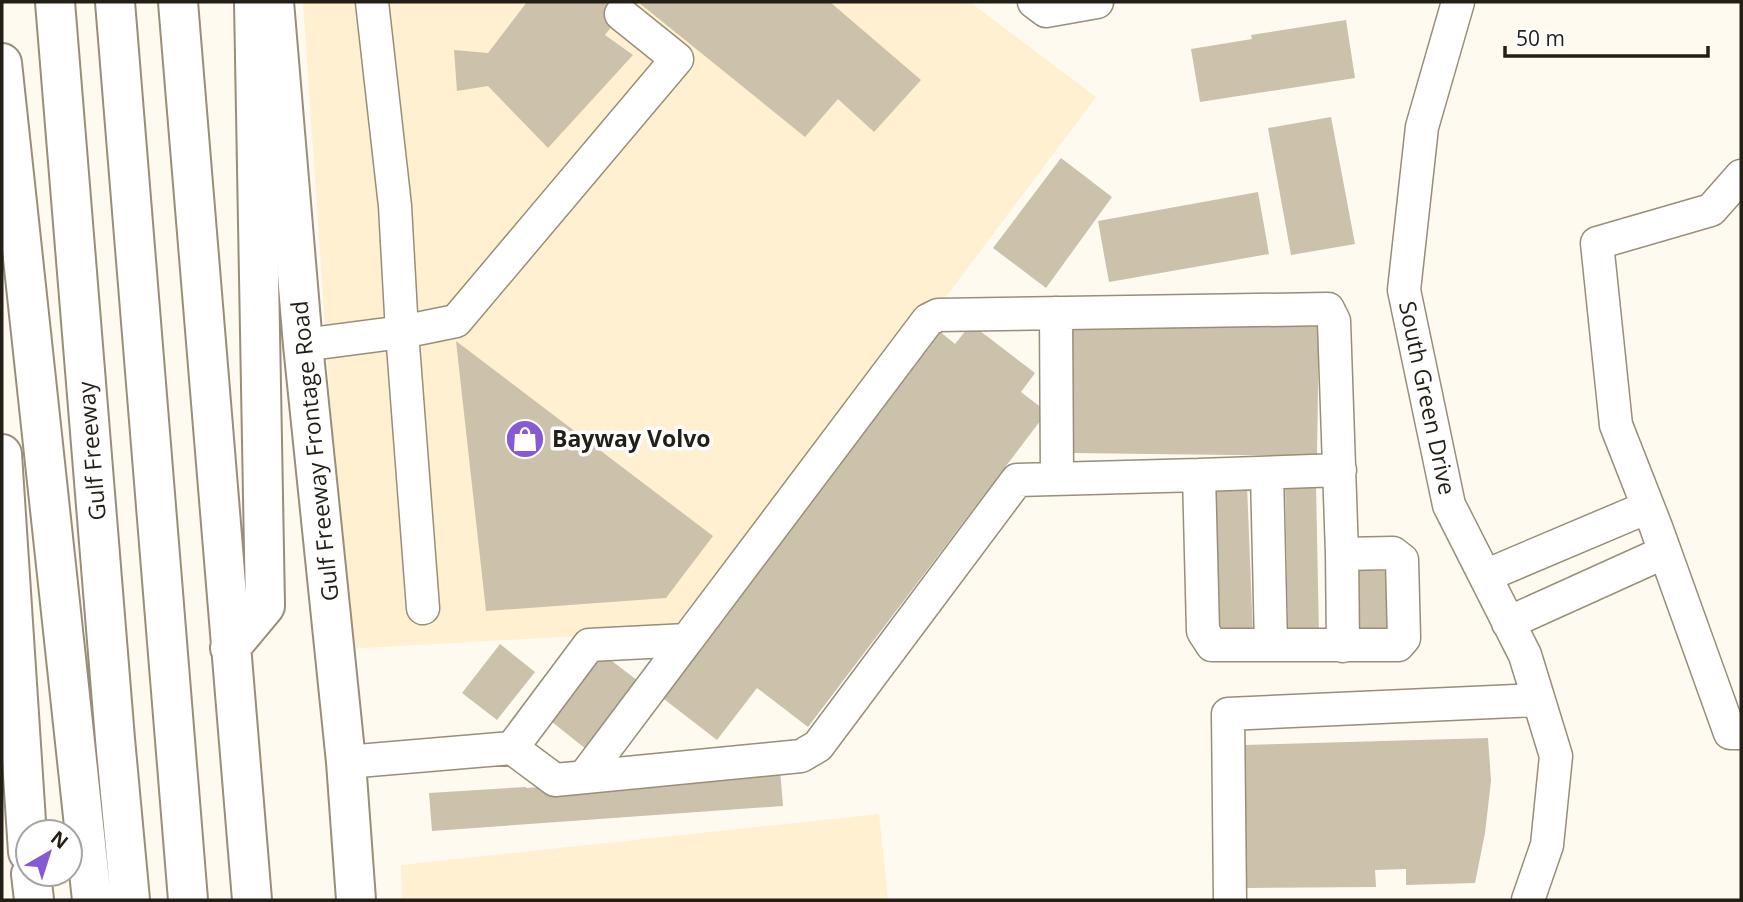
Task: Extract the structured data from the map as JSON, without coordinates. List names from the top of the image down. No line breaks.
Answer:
{"streets":{"main road":["Gulf Freeway","Gulf Freeway Frontage Road"],"street":["South Green Drive"]},"places":{"shop":["Bayway Volvo"]},"scale_bar":"50 m","north":"top right"}
